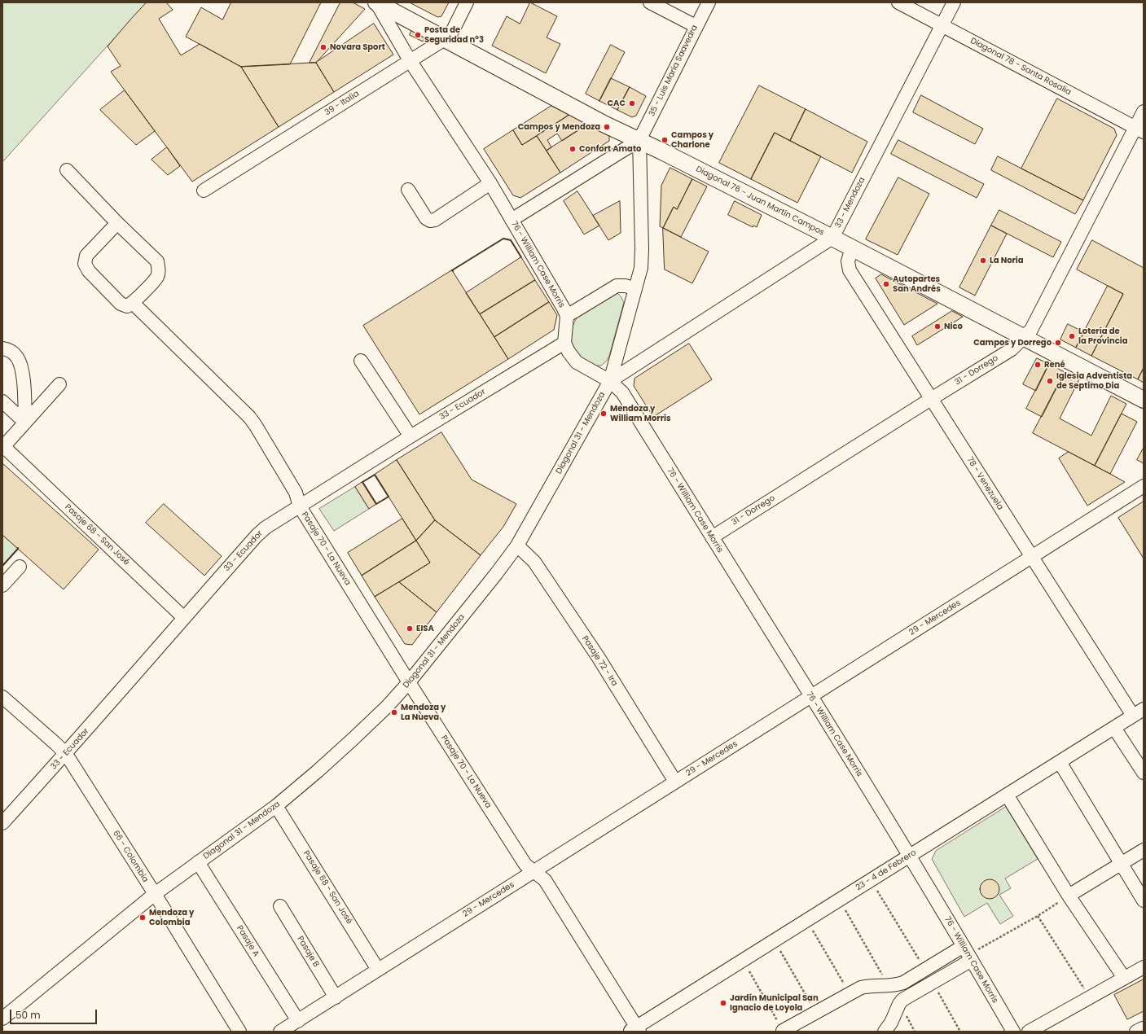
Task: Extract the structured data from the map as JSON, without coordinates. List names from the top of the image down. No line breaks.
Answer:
{"streets":{"main road":["Diagonal 76 - Juan Martín Campos"],"street":["Diagonal 78 - Santa Rosalía","35 - Luis María Saavedra","39 - Italia","33 - Mendoza","76 - William Case Morris","31 - Dorrego","33 - Ecuador","Diagonal 31 - Mendoza","78 - Venezuela","Pasaje 68 - San José","Pasaje 70 - La Nueva","29 - Mercedes","Pasaje 72 - Ira","66 - Colombia","23 - 4 de Febrero","Pasaje A","Pasaje B"]},"crossings":[["Diagonal 78 - Santa Rosalía","33 - Mendoza"],["Diagonal 78 - Santa Rosalía","31 - Dorrego"],["35 - Luis María Saavedra","Diagonal 76 - Juan Martín Campos"],["35 - Luis María Saavedra","Diagonal 31 - Mendoza"],["39 - Italia","Diagonal 76 - Juan Martín Campos"],["39 - Italia","76 - William Case Morris"],["Diagonal 76 - Juan Martín Campos","33 - Mendoza"],["Diagonal 76 - Juan Martín Campos","76 - William Case Morris"],["Diagonal 76 - Juan Martín Campos","31 - Dorrego"],["Diagonal 76 - Juan Martín Campos","Diagonal 31 - Mendoza"],["Diagonal 76 - Juan Martín Campos","78 - Venezuela"],["33 - Mendoza","76 - William Case Morris"],["33 - Mendoza","Diagonal 31 - Mendoza"],["76 - William Case Morris","31 - Dorrego"],["76 - William Case Morris","33 - Ecuador"],["76 - William Case Morris","Diagonal 31 - Mendoza"],["76 - William Case Morris","29 - Mercedes"],["76 - William Case Morris","23 - 4 de Febrero"],["31 - Dorrego","78 - Venezuela"],["33 - Ecuador","Pasaje 68 - San José"],["33 - Ecuador","Pasaje 70 - La Nueva"],["33 - Ecuador","66 - Colombia"],["Diagonal 31 - Mendoza","Pasaje 68 - San José"],["Diagonal 31 - Mendoza","Pasaje 70 - La Nueva"],["Diagonal 31 - Mendoza","Pasaje 72 - Ira"],["Diagonal 31 - Mendoza","66 - Colombia"],["Diagonal 31 - Mendoza","Pasaje A"],["78 - Venezuela","29 - Mercedes"],["78 - Venezuela","23 - 4 de Febrero"],["Pasaje 68 - San José","29 - Mercedes"],["Pasaje 70 - La Nueva","29 - Mercedes"],["Pasaje 70 - La Nueva","23 - 4 de Febrero"],["29 - Mercedes","Pasaje 72 - Ira"],["29 - Mercedes","Pasaje A"],["29 - Mercedes","Pasaje B"]],"places":["Posta de Seguridad n°3","Novara Sport","CAC","Campos y Mendoza","Campos y Charlone","Confort Amato","La Noria","Autopartes San Andrés","Nico","Lotería de la Provincia","Campos y Dorrego","René","Iglesia Adventista de Septimo Dia","Mendoza y William Morris","EISA","Mendoza y La Nueva","Mendoza y Colombia","Jardín Municipal San Ignacio de Loyola"],"scale_bar":"50 m"}
